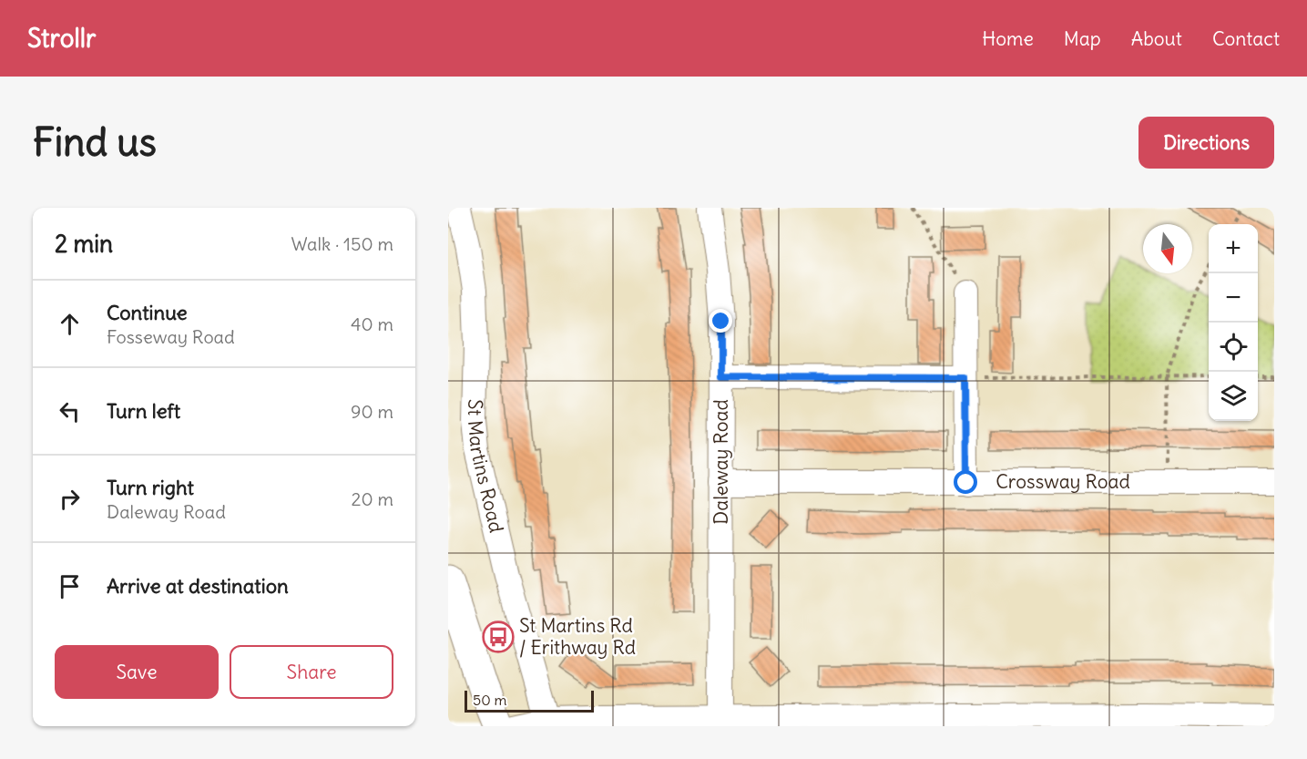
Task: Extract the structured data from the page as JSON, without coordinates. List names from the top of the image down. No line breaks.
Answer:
{"streets":{"street":["Daleway Road","St Martins Road","Crossway Road"]},"crossings":[["Daleway Road","Crossway Road"]],"places":{"bus stop":["St Martins Rd / Erithway Rd"]},"scale_bar":"50 m","north":"bottom","page":{"header":"Strollr","nav":["Home","Map","About","Contact"],"buttons":["Directions",["Save","Share"]],"title":"Find us","heading":["2 min","Walk · 150 m"],"map_buttons":["+","−"],"list":[["Continue","Fosseway Road","40 m"],["Turn left","90 m"],["Turn right","Daleway Road","20 m"],"Arrive at destination"],"scale":"50 m"}}
